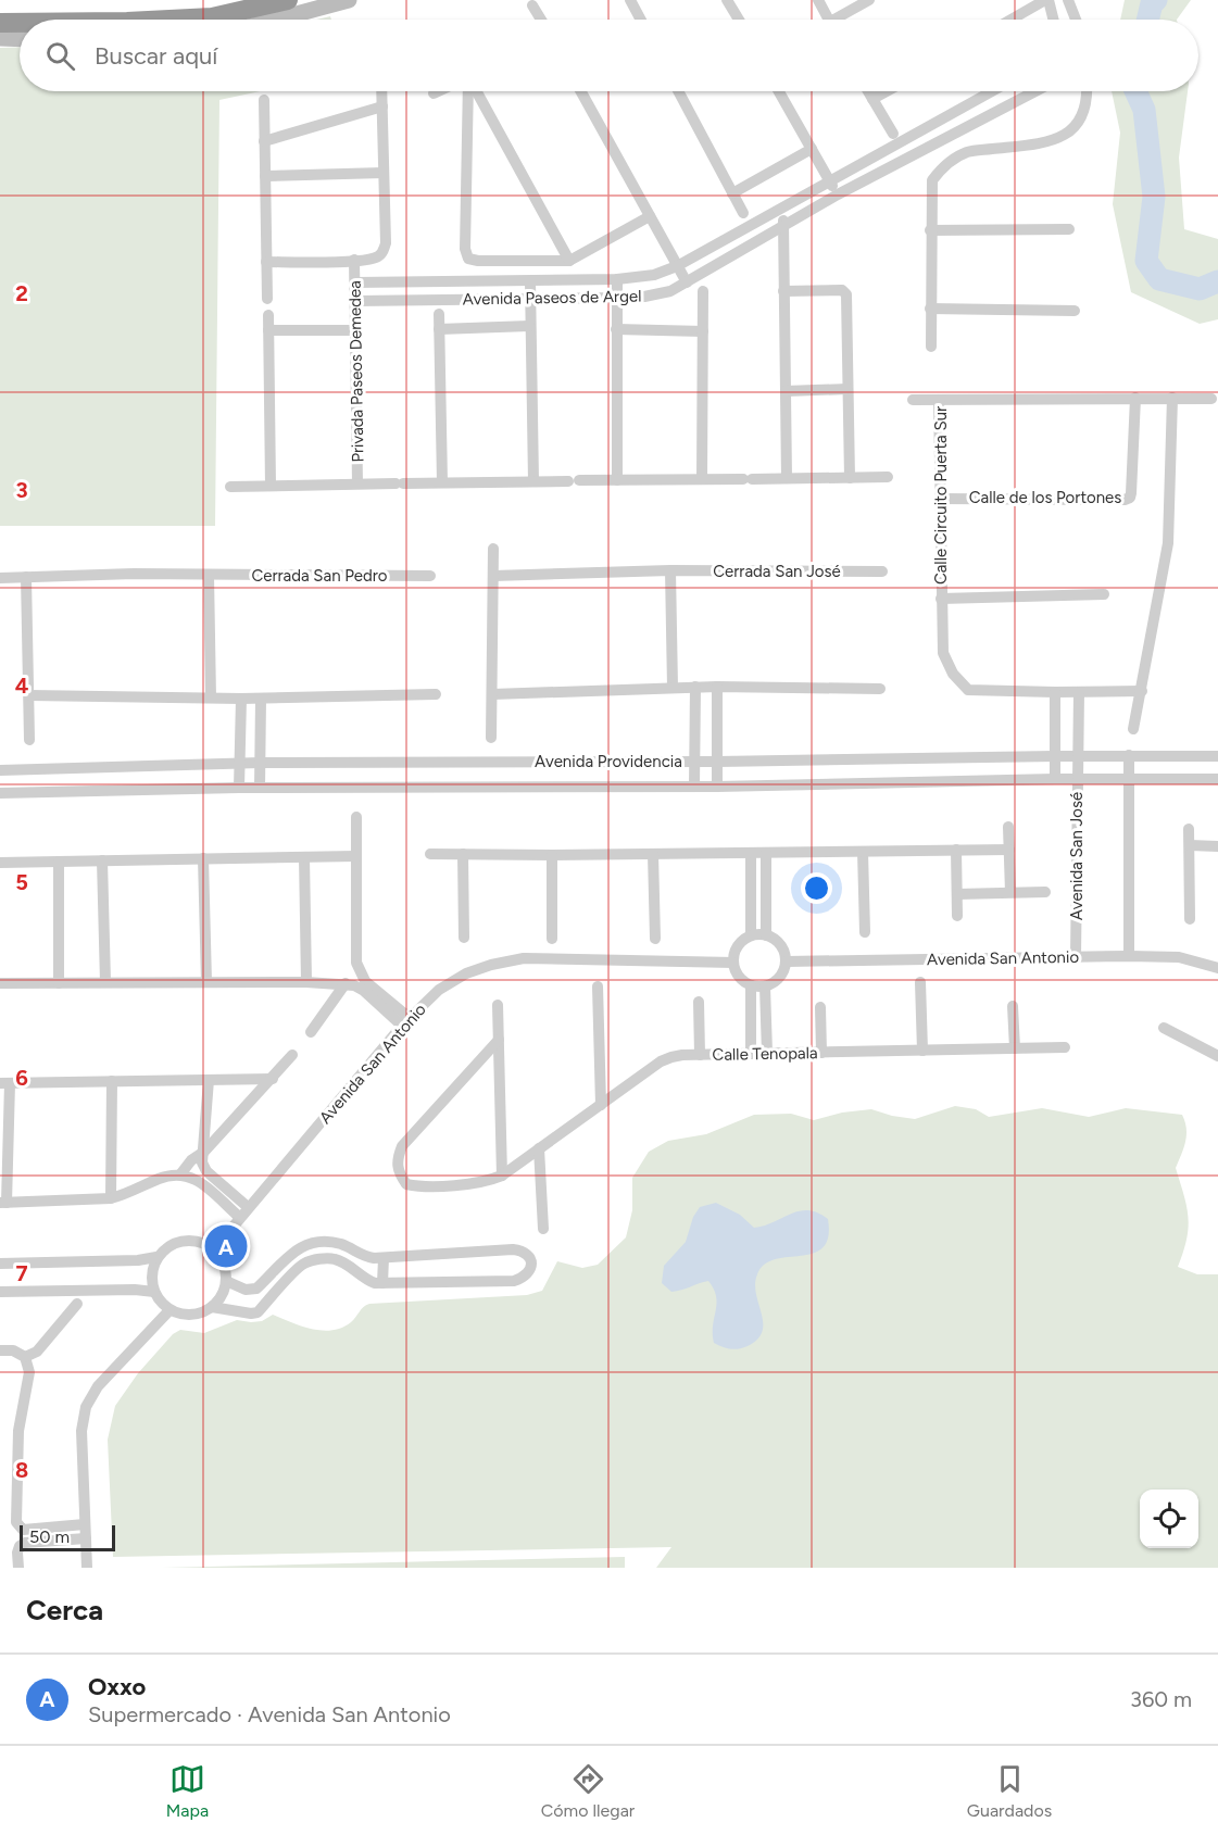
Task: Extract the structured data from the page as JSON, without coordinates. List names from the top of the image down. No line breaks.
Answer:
{"streets":{"street":["Avenida Paseos de Argel","Privada Paseos Demedea","Calle Circuito Puerta Sur","Calle de los Portones","Cerrada San José","Cerrada San Pedro","Avenida Providencia","Avenida San José","Avenida San Antonio","Calle Tenopala"]},"crossings":[["Avenida Paseos de Argel","Privada Paseos Demedea"],["Calle Circuito Puerta Sur","Calle de los Portones"],["Avenida Providencia","Avenida San José"],["Avenida San José","Avenida San Antonio"]],"scale_bar":"50 m","page":{"search":"Buscar aquí","pins":"A","scale":"50 m","heading":"Cerca","list":[{"mark":"A","name":"Oxxo","note":"Supermercado · Avenida San Antonio","value":"360 m"}],"nav":["Mapa","Cómo llegar","Guardados"]},"grid":{"rows":["2","3","4","5","6","7","8"]}}
